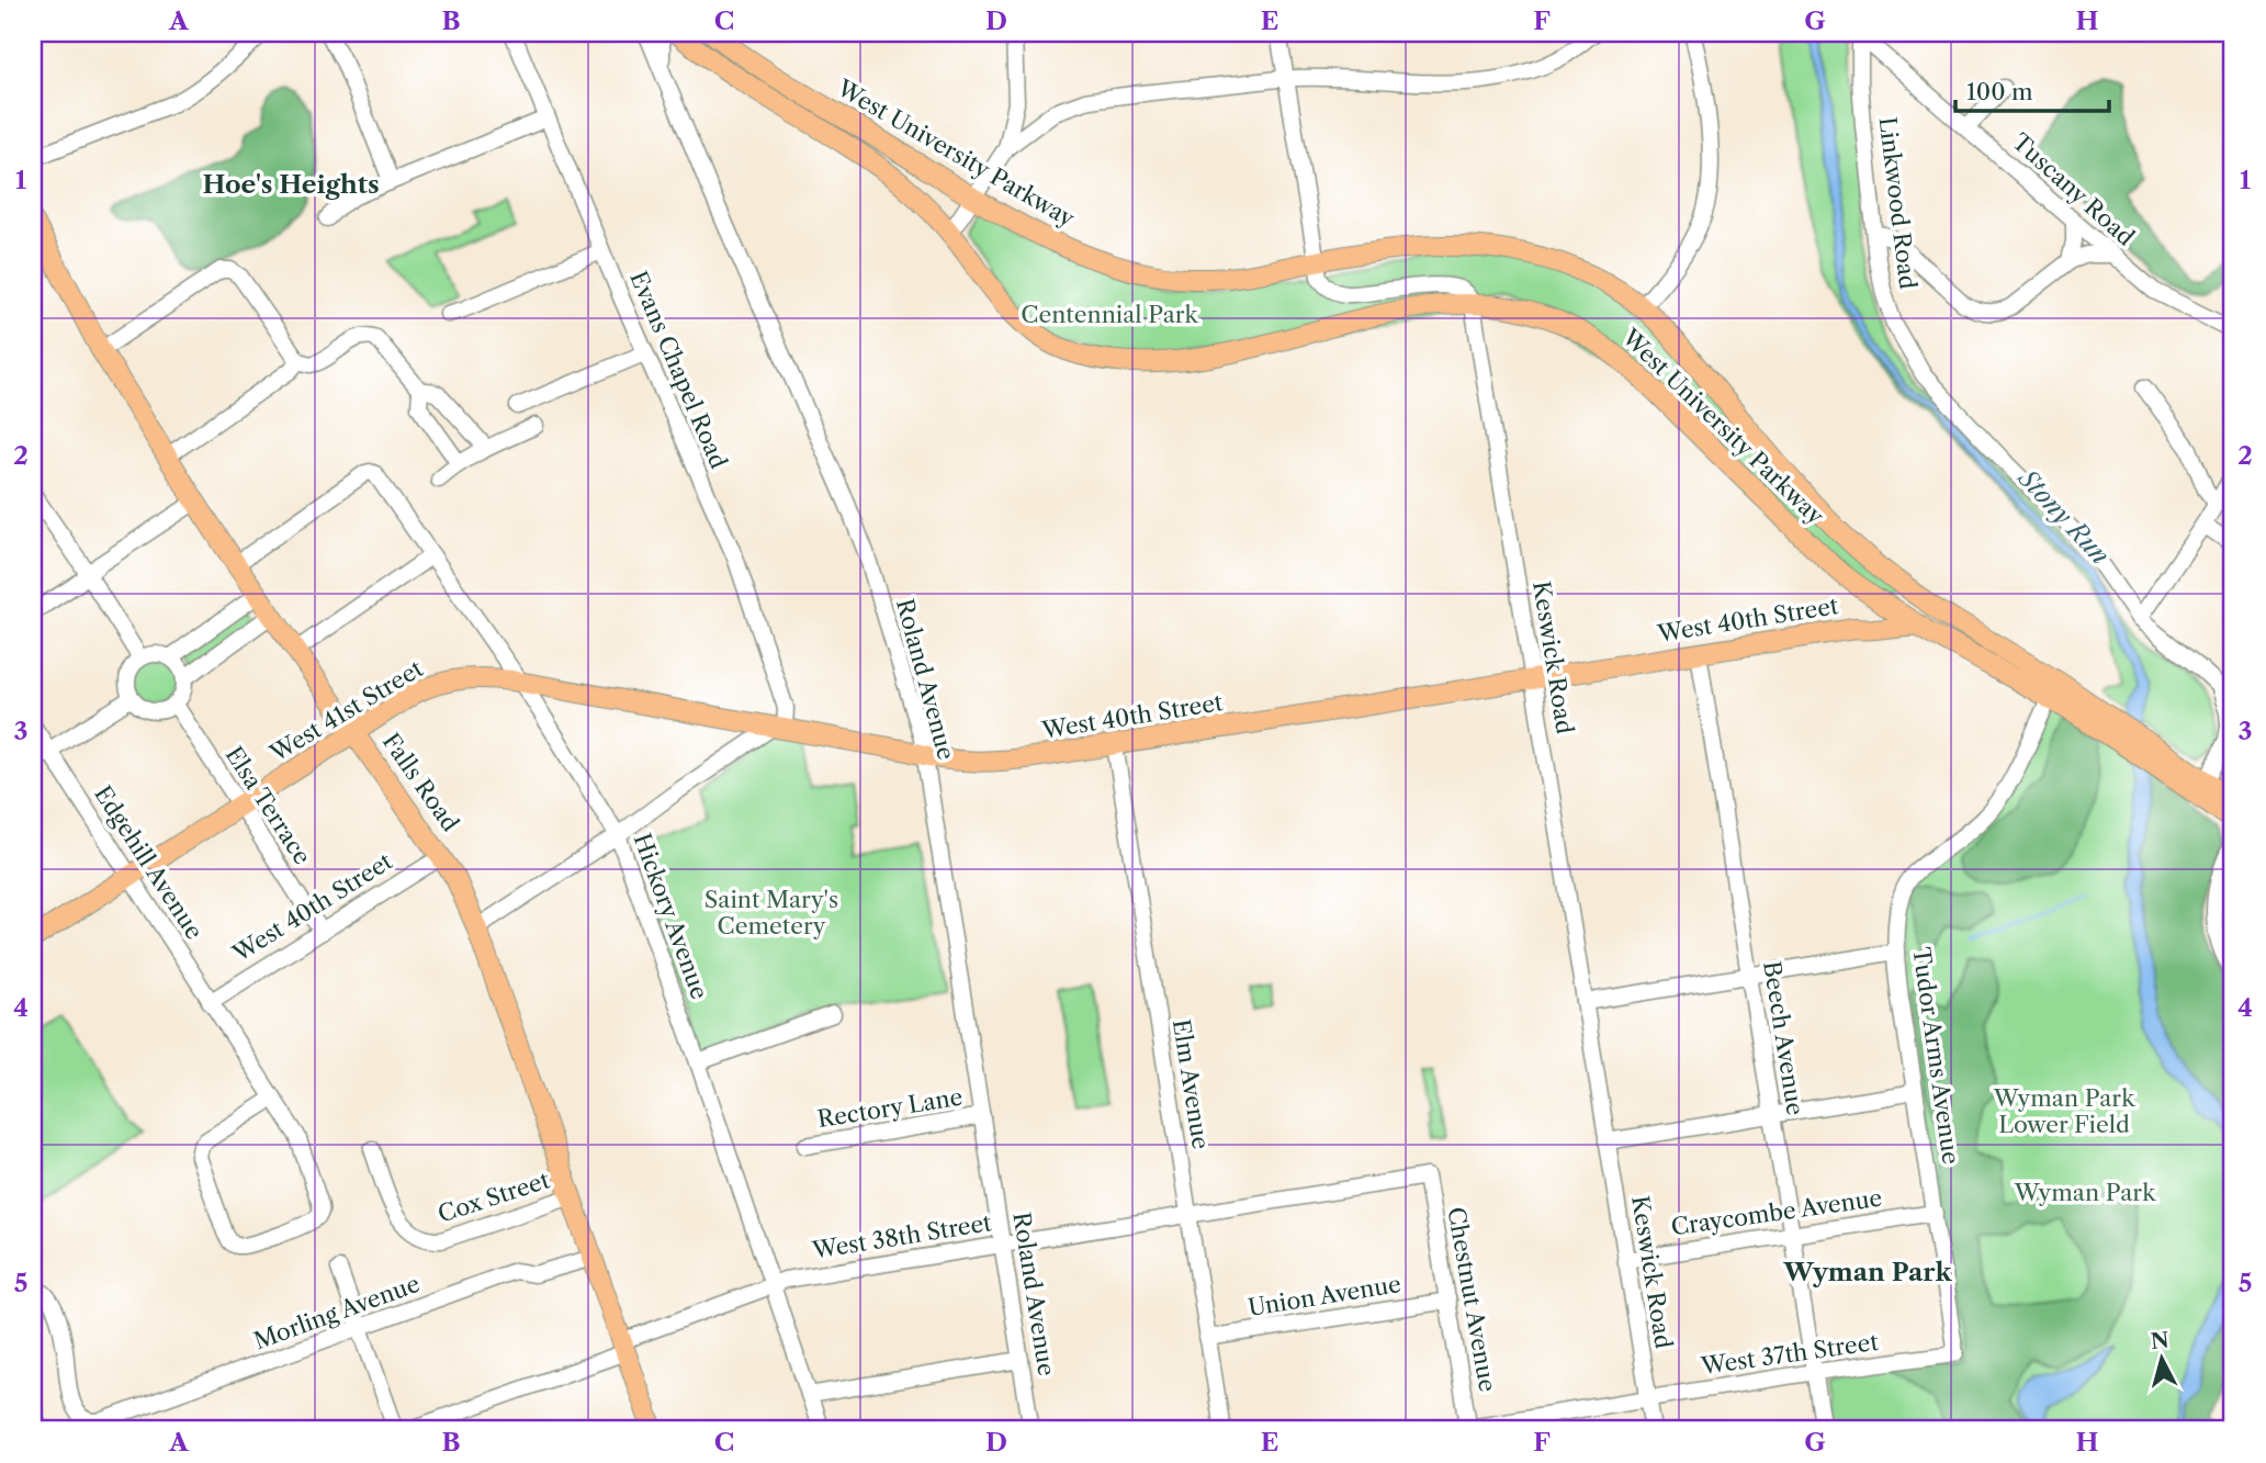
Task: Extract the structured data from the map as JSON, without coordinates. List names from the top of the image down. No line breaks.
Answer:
{"streets":{"main road":["West University Parkway","West 40th Street","West 41st Street","Falls Road"],"street":["Tuscany Road","Linkwood Road","Evans Chapel Road","Keswick Road","Roland Avenue","Elsa Terrace","Edgehill Avenue","Hickory Avenue","Beech Avenue","Tudor Arms Avenue","Elm Avenue","Rectory Lane","Cox Street","Craycombe Avenue","West 38th Street","Union Avenue","Chestnut Avenue","Morling Avenue","West 37th Street"]},"crossings":[["West University Parkway","Linkwood Road"],["West University Parkway","West 40th Street"],["West University Parkway","Keswick Road"],["West University Parkway","Tudor Arms Avenue"],["Tuscany Road","Linkwood Road"],["Evans Chapel Road","West 40th Street"],["Evans Chapel Road","West 41st Street"],["West 40th Street","Keswick Road"],["West 40th Street","Roland Avenue"],["West 40th Street","West 41st Street"],["West 40th Street","Falls Road"],["West 40th Street","Elsa Terrace"],["West 40th Street","Edgehill Avenue"],["West 40th Street","Beech Avenue"],["West 40th Street","Elm Avenue"],["Keswick Road","Craycombe Avenue"],["Keswick Road","West 37th Street"],["Roland Avenue","Rectory Lane"],["Roland Avenue","West 38th Street"],["West 41st Street","Falls Road"],["West 41st Street","Elsa Terrace"],["West 41st Street","Edgehill Avenue"],["West 41st Street","Hickory Avenue"],["Falls Road","Hickory Avenue"],["Falls Road","Cox Street"],["Falls Road","West 38th Street"],["Falls Road","Morling Avenue"],["Hickory Avenue","West 38th Street"],["Beech Avenue","Craycombe Avenue"],["Beech Avenue","West 37th Street"],["Tudor Arms Avenue","Craycombe Avenue"],["Tudor Arms Avenue","West 37th Street"],["Elm Avenue","West 38th Street"],["Elm Avenue","Union Avenue"],["West 38th Street","Chestnut Avenue"],["Union Avenue","Chestnut Avenue"],["Chestnut Avenue","West 37th Street"]],"districts":["Hoe's Heights","Wyman Park"],"water":["Stony Run"],"parks":["Centennial Park","Saint Mary's Cemetery","Wyman Park Lower Field","Wyman Park"],"scale_bar":"100 m","north":"top","grid":{"columns":["A","B","C","D","E","F","G","H"],"rows":["1","2","3","4","5"]}}
